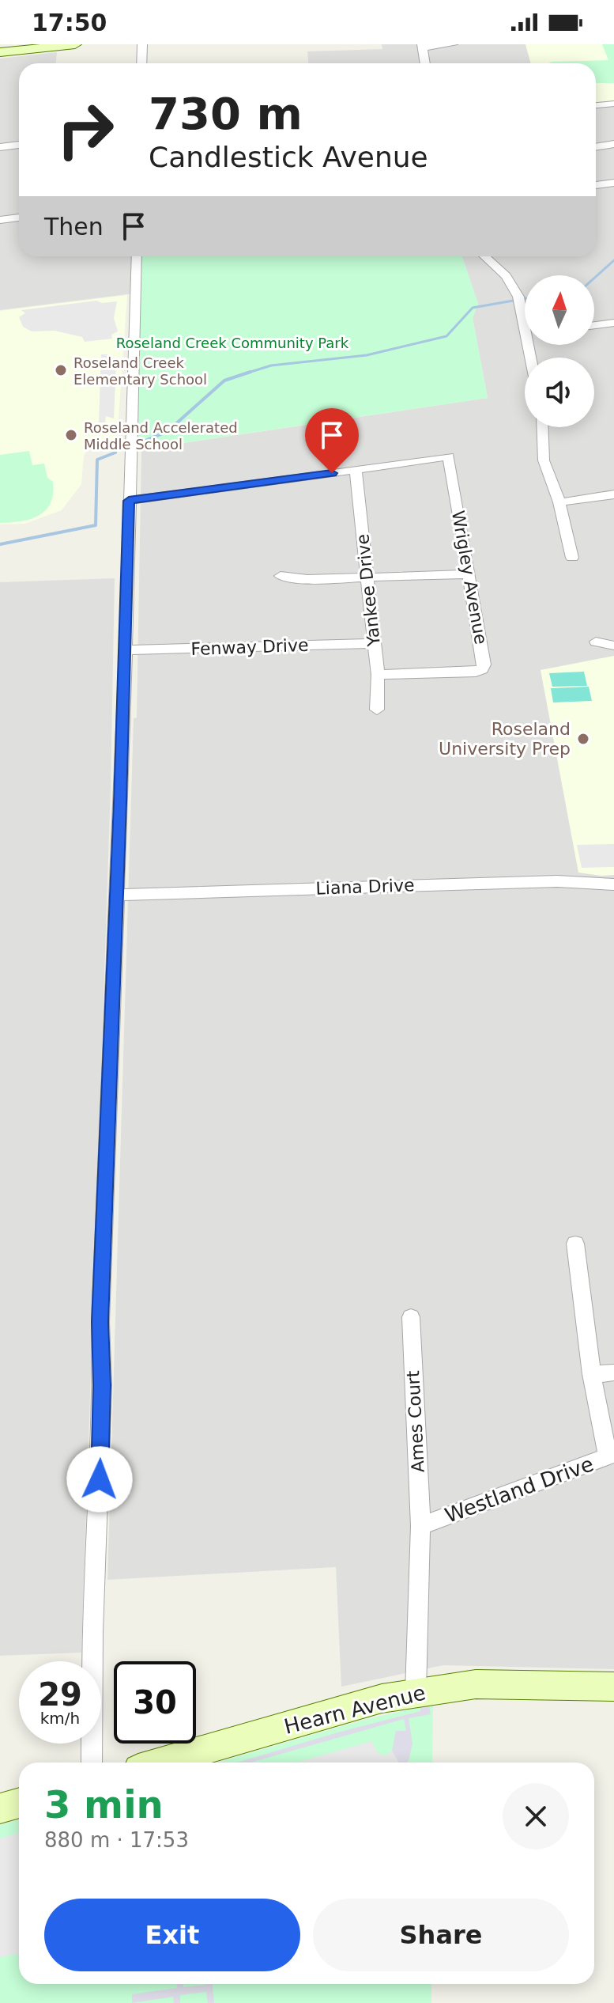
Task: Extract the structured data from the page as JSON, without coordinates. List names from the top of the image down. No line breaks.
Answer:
{"streets":{"main road":["Hearn Avenue"],"street":["Wrigley Avenue","Yankee Drive","Fenway Drive","Liana Drive","Ames Court","Westland Drive"]},"crossings":[["Wrigley Avenue","Yankee Drive"],["Yankee Drive","Fenway Drive"],["Ames Court","Westland Drive"]],"parks":["Roseland Creek Community Park"],"places":["Roseland Creek Elementary School","Roseland Accelerated Middle School","Roseland University Prep"],"north":"top","page":{"status":"17:50","turn":["730 m","Candlestick Avenue"],"then":"Then","speed":"29 km/h","limit":"30","heading":["3 min","880 m · 17:53"],"buttons":["Exit","Share"]}}
